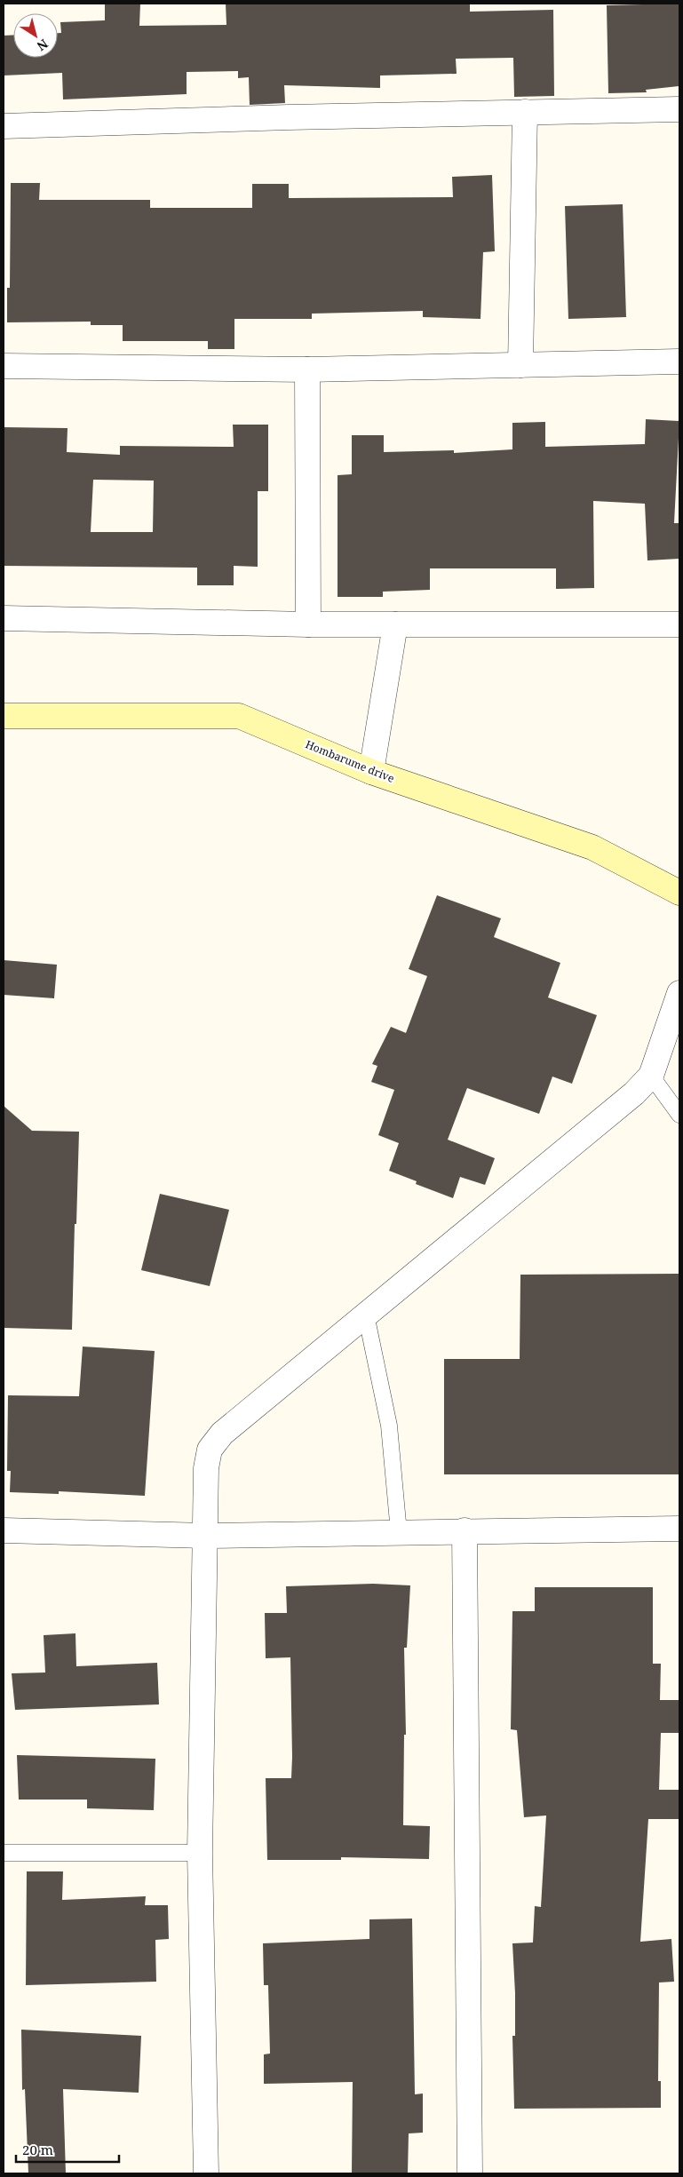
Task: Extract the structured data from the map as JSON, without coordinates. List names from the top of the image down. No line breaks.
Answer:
{"streets":{"street":["Hombarume drive"]},"scale_bar":"20 m","north":"bottom right"}
